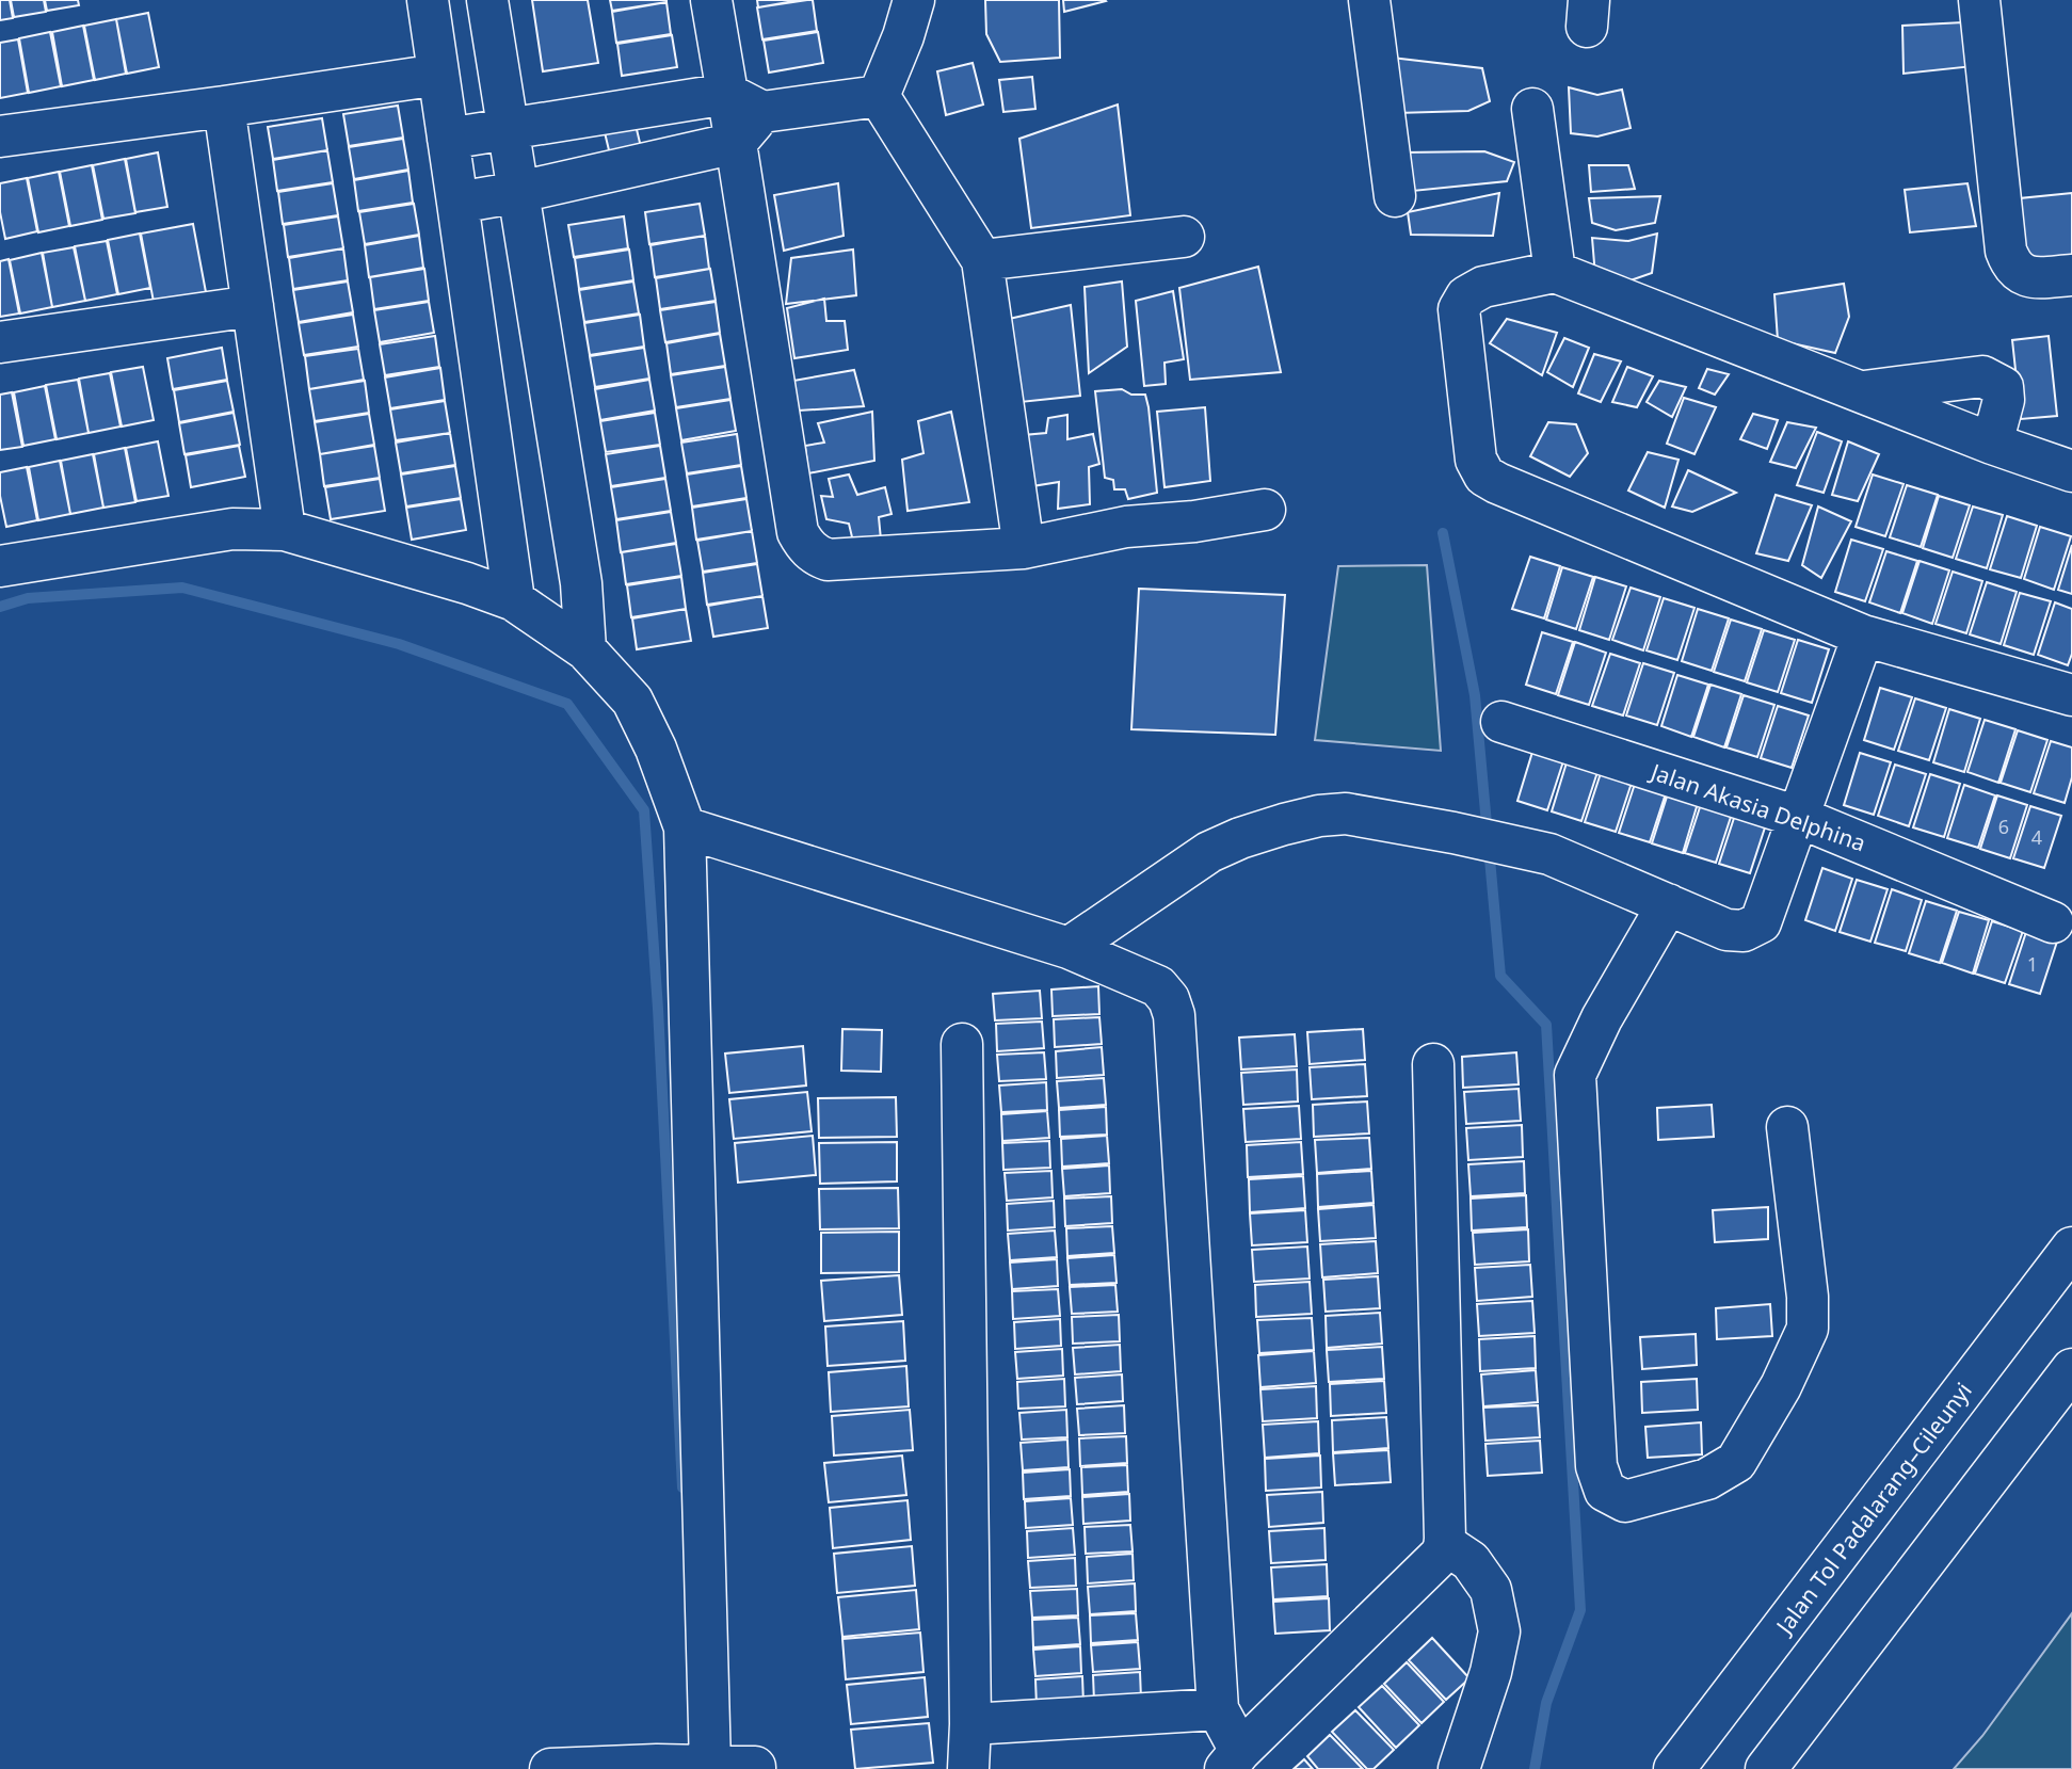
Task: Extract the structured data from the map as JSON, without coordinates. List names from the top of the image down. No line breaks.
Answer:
{"streets":{"main road":["Jalan Akasia Delphina","Jalan Tol Padalarang–Cileunyi"]},"house_numbers":["6","4","1"]}
